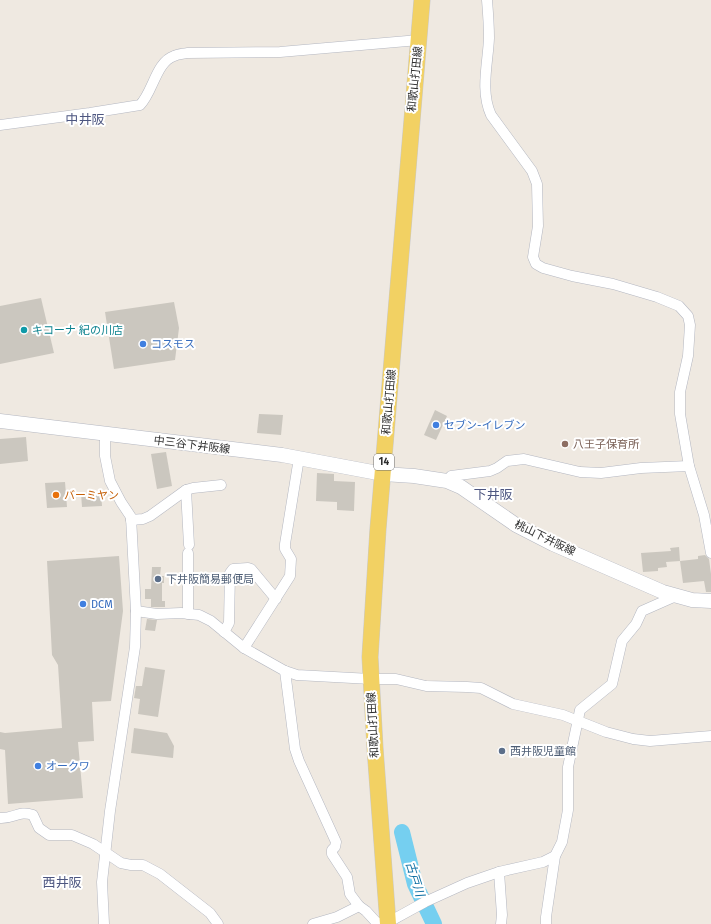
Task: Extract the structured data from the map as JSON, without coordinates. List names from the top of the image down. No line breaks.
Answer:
{"streets":{"main road":["和歌山打田線","中三谷下井阪線","14","桃山下井阪線"]},"crossings":[["和歌山打田線","中三谷下井阪線"],["和歌山打田線","桃山下井阪線"],["中三谷下井阪線","桃山下井阪線"]],"districts":["中井阪","下井阪","西井阪"],"water":["古戸川"],"places":["キコーナ 紀の川店","コスモス","セブン-イレブン","八王子保育所","バーミヤン","下井阪簡易郵便局","DCM","西井阪児童館","オークワ"]}
